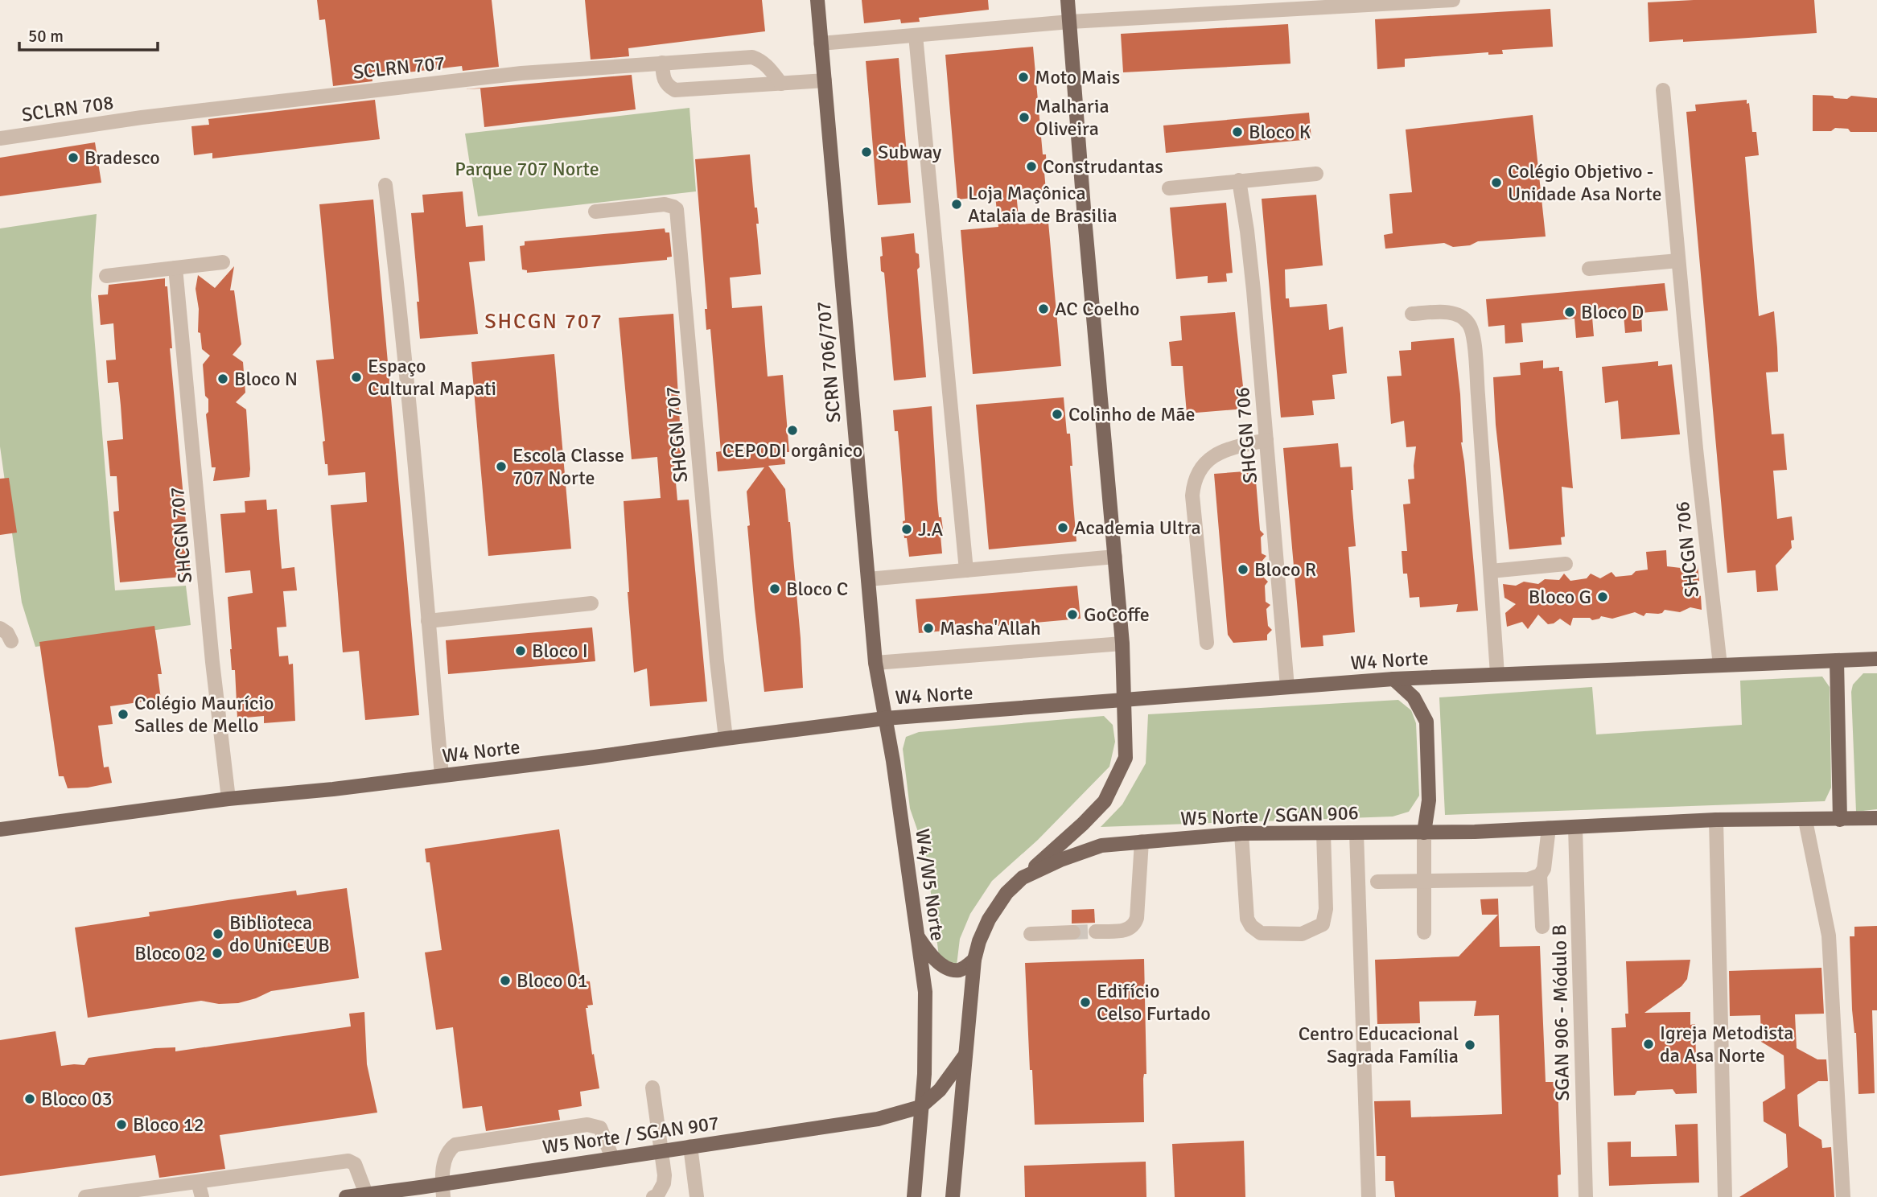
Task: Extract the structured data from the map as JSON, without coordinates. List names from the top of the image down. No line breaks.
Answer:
{"streets":{"main road":["SCRN 706/707","W4 Norte","W5 Norte / SGAN 906","W4/W5 Norte","W5 Norte / SGAN 907"],"street":["SCLRN 707","SCLRN 708","SHCGN 707","SHCGN 706","SGAN 906 - Módulo B"]},"crossings":[["SCLRN 707","SCLRN 708"],["SCRN 706/707","W4/W5 Norte"],["SHCGN 707","W4 Norte"],["SHCGN 706","W4 Norte"],["W4 Norte","W4/W5 Norte"],["W5 Norte / SGAN 906","SGAN 906 - Módulo B"],["W4/W5 Norte","W5 Norte / SGAN 907"]],"districts":["SHCGN 707"],"parks":["Parque 707 Norte"],"places":["Moto Mais","Malharia Oliveira","Bloco K","Subway","Bradesco","Construdantas","Colégio Objetivo - Unidade Asa Norte","Loja Maçônica Atalaia de Brasilia","AC Coelho","Bloco D","Espaço Cultural Mapati","Bloco N","Colinho de Mãe","CEPODI orgânico","Escola Classe 707 Norte","Academia Ultra","J.A","Bloco R","Bloco C","Bloco G","GoCoffe","Masha'Allah","Bloco I","Colégio Maurício Salles de Mello","Biblioteca do UniCEUB","Bloco 02","Bloco 01","Edifício Celso Furtado","Igreja Metodista da Asa Norte","Centro Educacional Sagrada Família","Bloco 03","Bloco 12"],"scale_bar":"50 m"}
